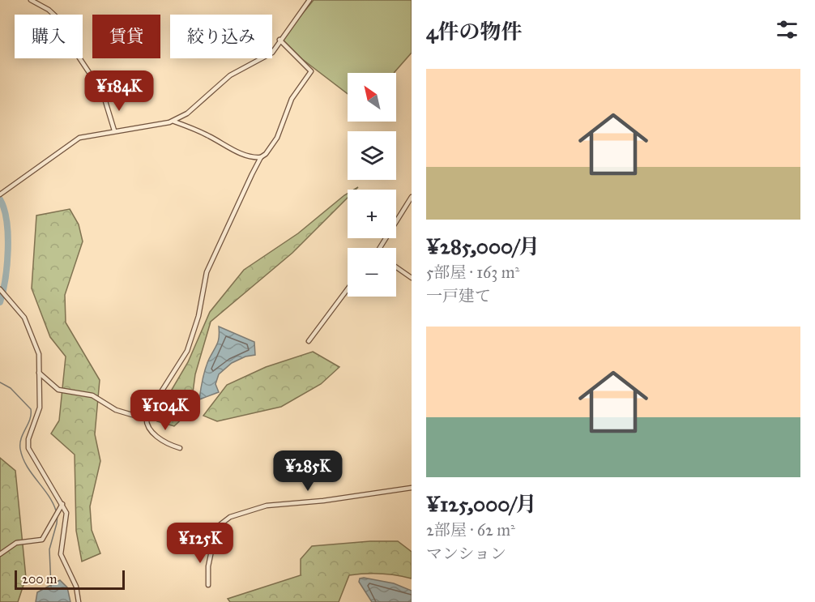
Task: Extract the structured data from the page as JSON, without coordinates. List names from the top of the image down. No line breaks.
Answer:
{"scale_bar":"200 m","north":"top left","page":{"heading":"4件の物件","chip":["購入","賃貸","絞り込み"],"list":[{"name":"¥285,000/月","note":"5部屋 · 163 m² · 一戸建て"},{"name":"¥125,000/月","note":"2部屋 · 62 m² · マンション"}],"price":["¥184K","¥104K","¥285K","¥125K"],"map_buttons":["+","−"],"scale":"200 m"}}
